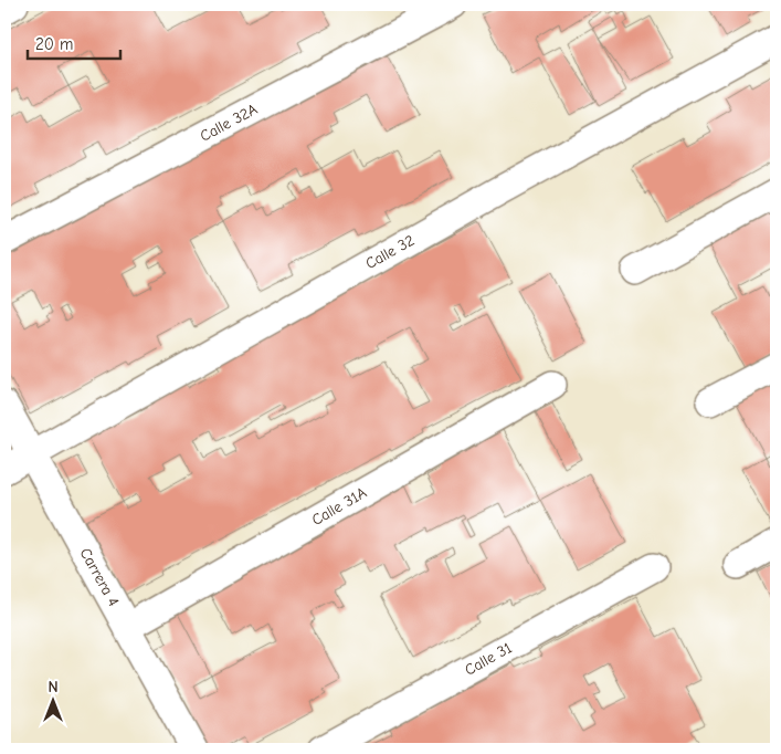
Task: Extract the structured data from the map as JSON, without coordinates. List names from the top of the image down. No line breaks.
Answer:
{"streets":{"street":["Calle 32A","Calle 32","Calle 31A","Carrera 4","Calle 31"]},"crossings":[["Calle 32","Carrera 4"],["Calle 31A","Carrera 4"]],"scale_bar":"20 m","north":"top"}
